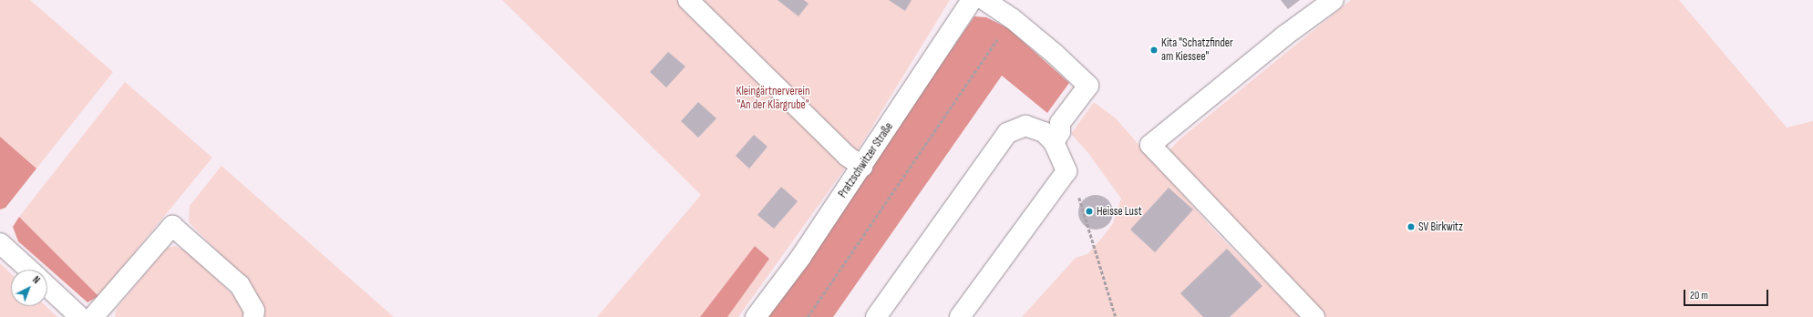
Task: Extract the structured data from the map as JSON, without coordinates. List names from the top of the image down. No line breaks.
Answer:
{"streets":{"street":["Pratzschwitzer Straße"]},"parks":["Kleingärtnerverein \"An der Klärgrube\""],"places":["Kita \"Schatzfinder am Kiessee\"","Heisse Lust","SV Birkwitz"],"scale_bar":"20 m","north":"top right"}
